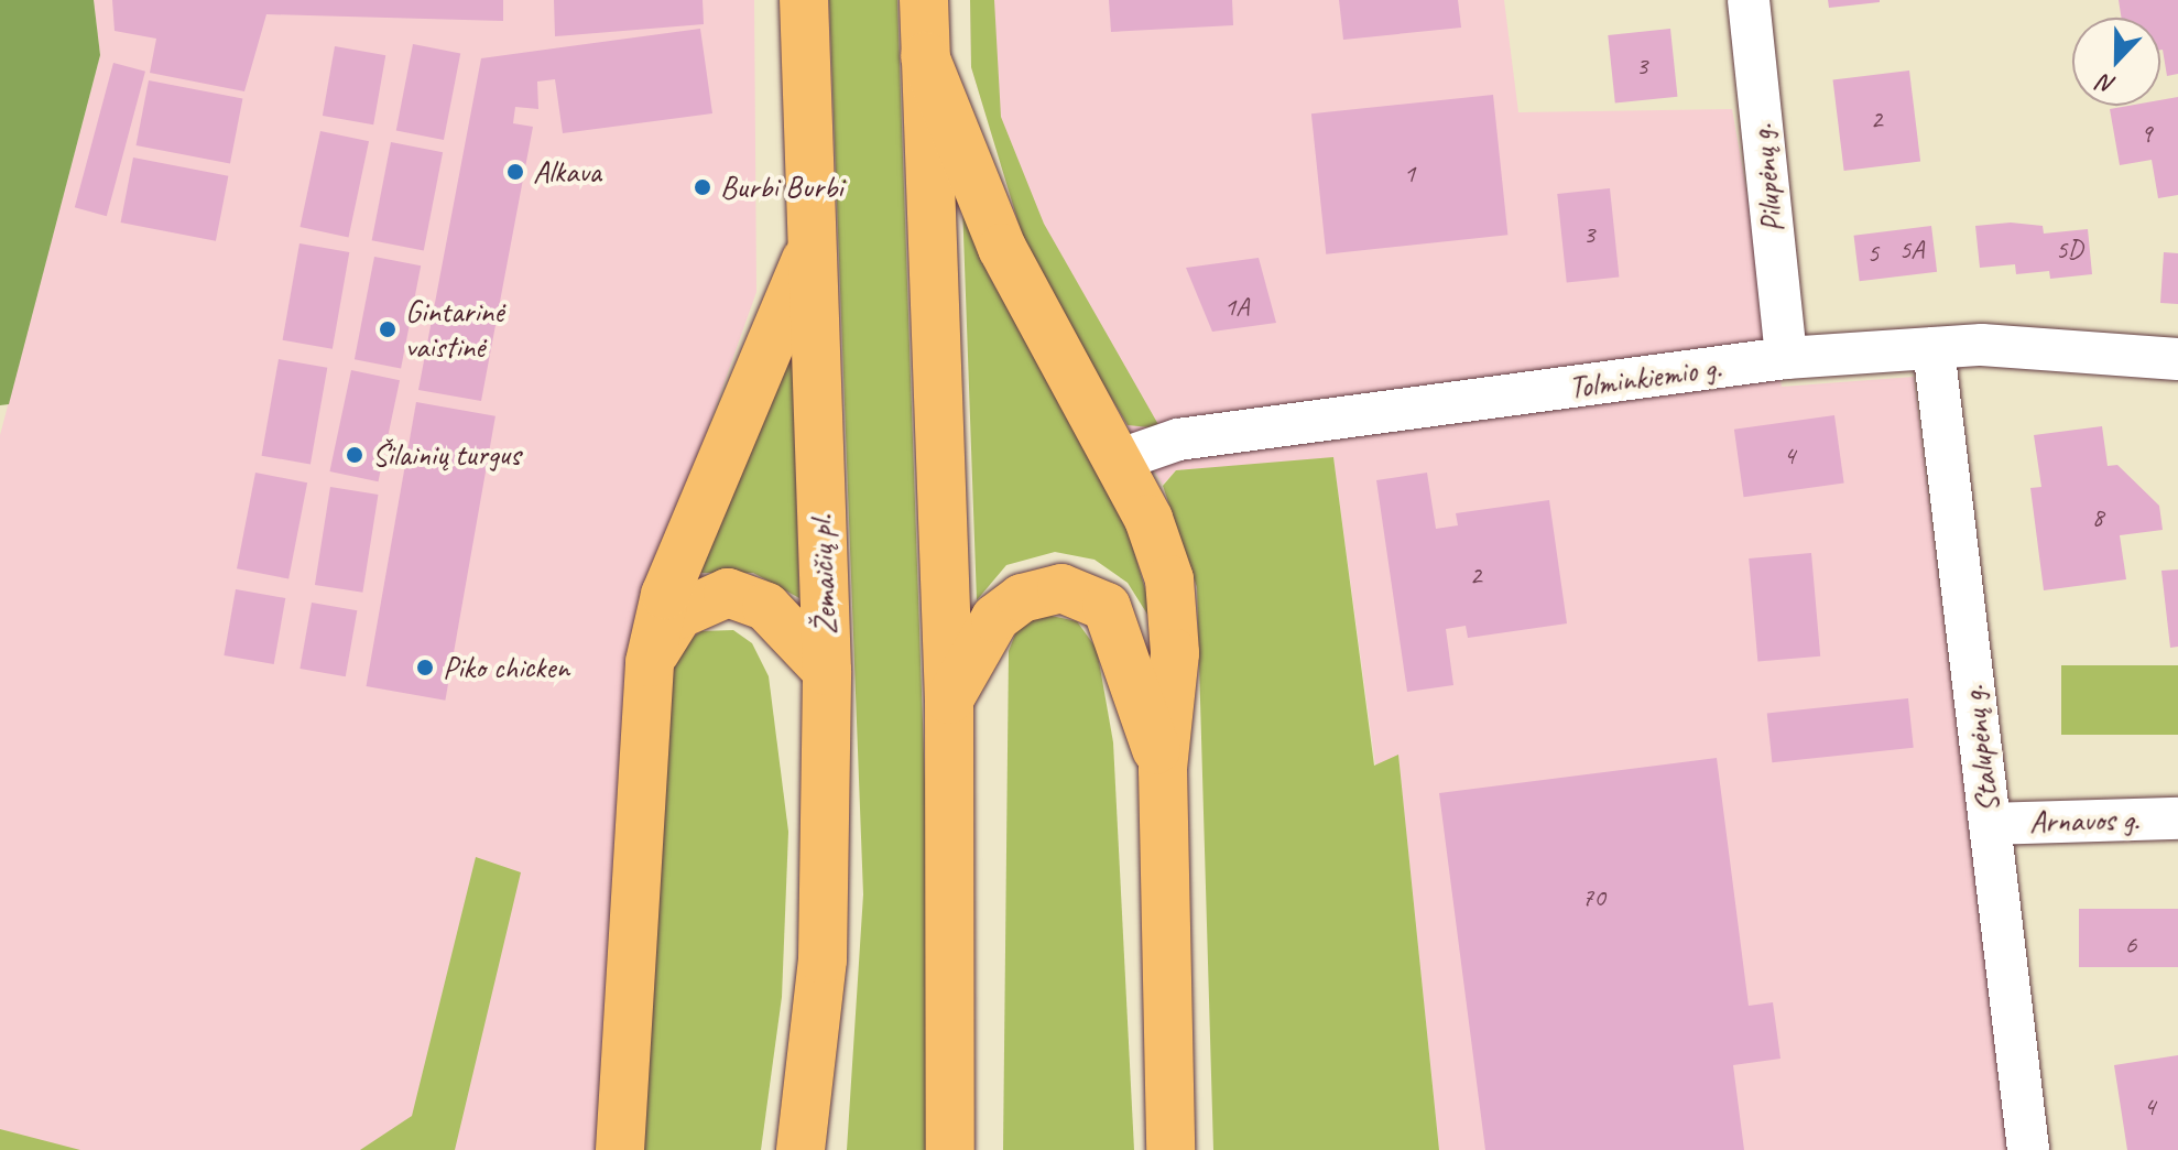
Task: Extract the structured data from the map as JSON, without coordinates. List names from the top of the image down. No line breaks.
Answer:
{"streets":{"main road":["Žemaičių pl."],"street":["Pilupėnų g.","Tolminkiemio g.","Stalupėnų g.","Arnavos g."]},"crossings":[["Pilupėnų g.","Tolminkiemio g."],["Tolminkiemio g.","Stalupėnų g."],["Stalupėnų g.","Arnavos g."]],"places":["Alkava","Burbi Burbi","Gintarinė vaistinė","Šilainių turgus","Piko chicken"],"house_numbers":["3","2","9","1","3","5A","5D","5","1A","4","8","2","70","6","4"],"north":"bottom"}
